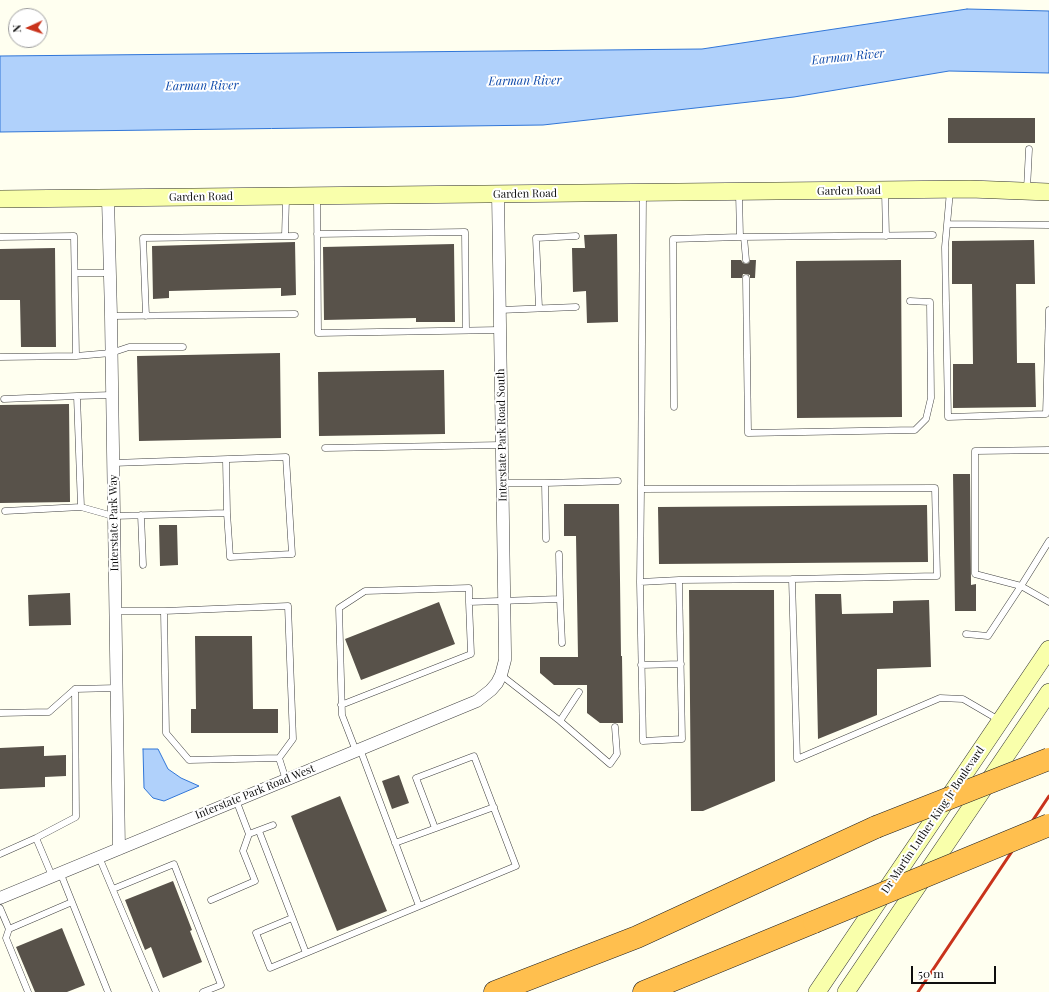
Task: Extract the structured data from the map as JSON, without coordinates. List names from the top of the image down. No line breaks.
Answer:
{"streets":{"street":["Garden Road","Interstate Park Road South","Interstate Park Way","Interstate Park Road West","Dr Martin Luther King Jr Boulevard"]},"crossings":[["Garden Road","Interstate Park Road South"],["Garden Road","Interstate Park Way"],["Interstate Park Road South","Interstate Park Road West"],["Interstate Park Way","Interstate Park Road West"]],"water":["Earman River"],"scale_bar":"50 m","north":"left"}
